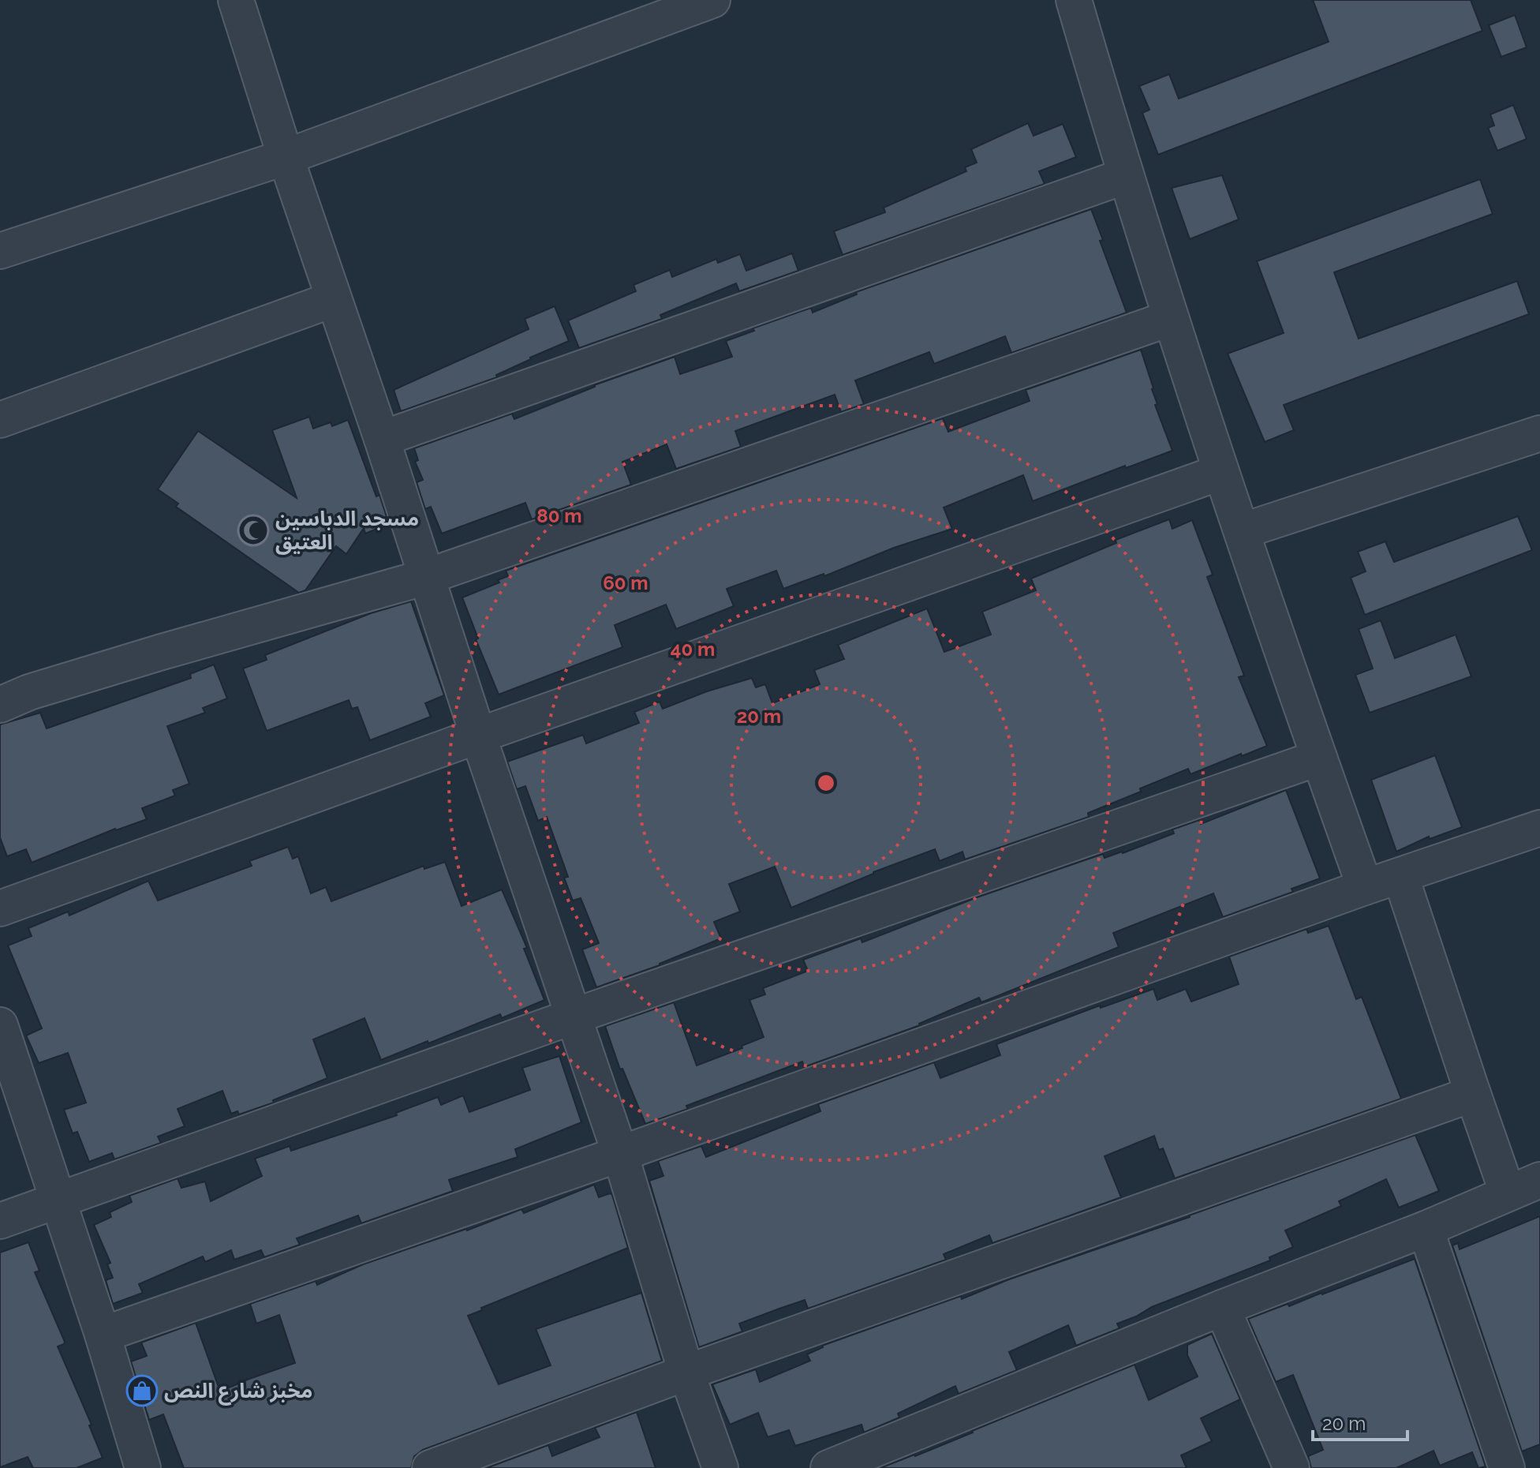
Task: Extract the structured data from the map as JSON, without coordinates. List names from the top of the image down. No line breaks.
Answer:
{"places":{"mosque":["مسجد الدباسين العتيق"],"shop":["مخبز شارع النص"]},"scale_bar":"20 m","rings":["80 m","60 m","40 m","20 m"]}
